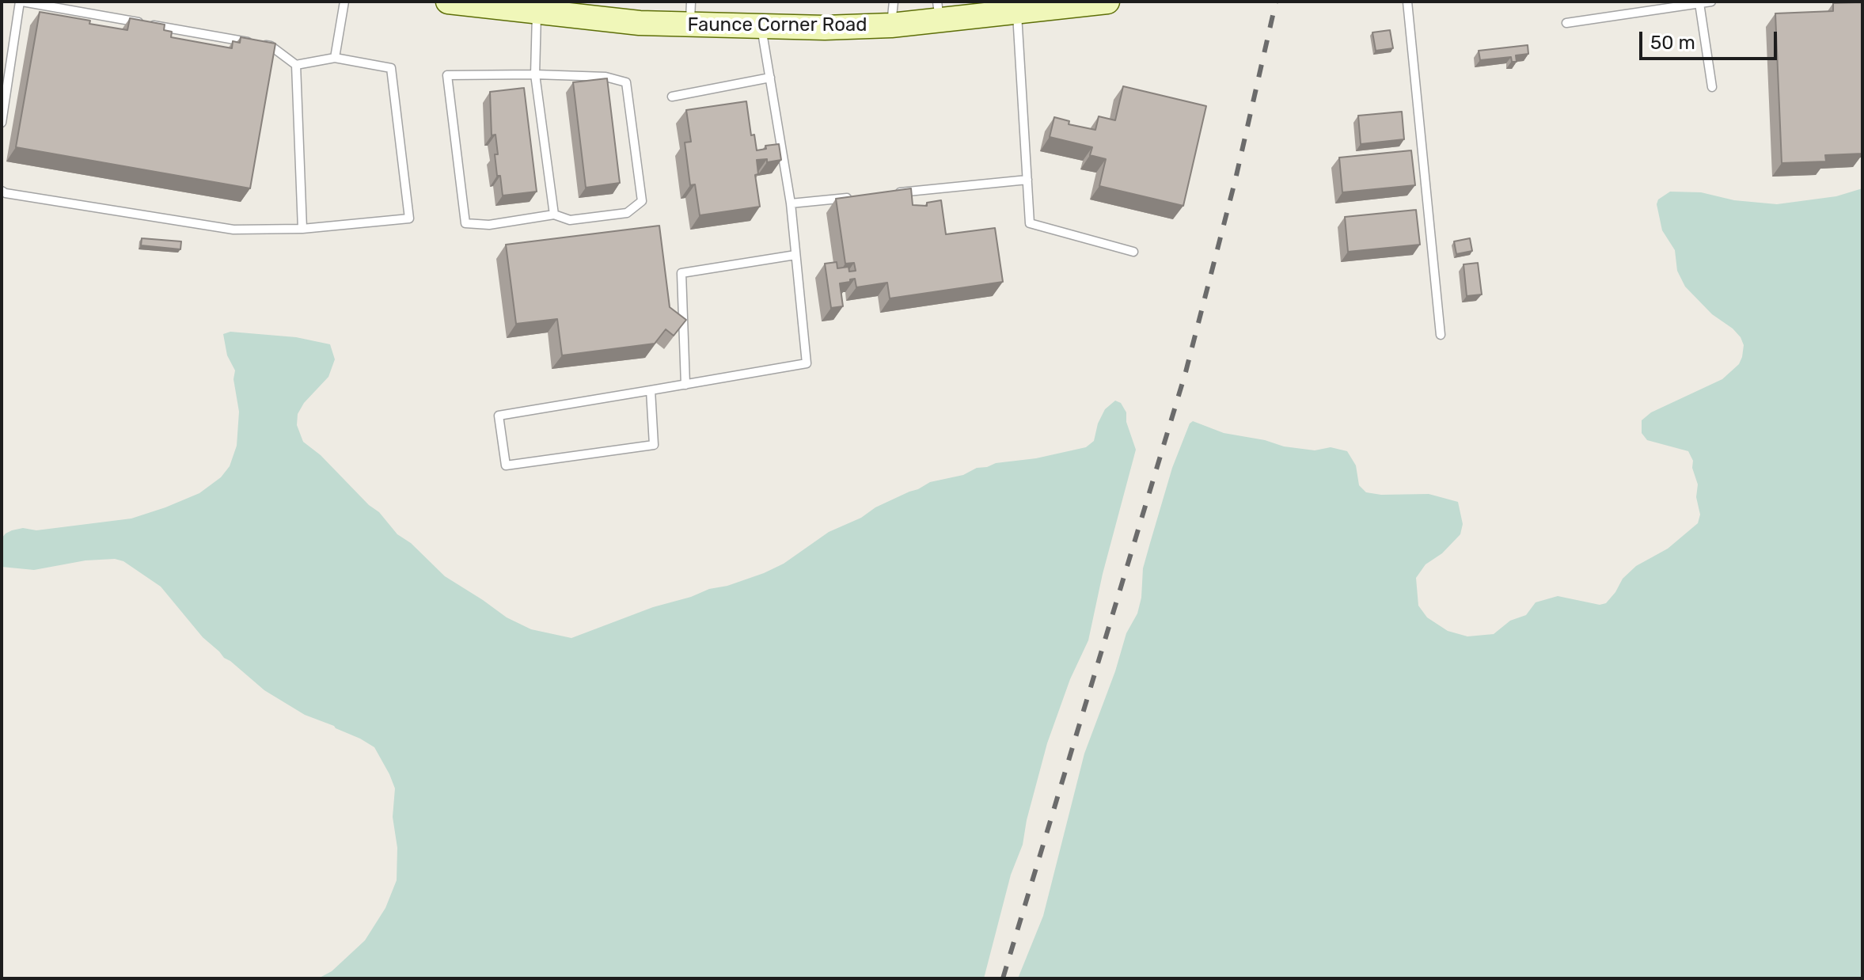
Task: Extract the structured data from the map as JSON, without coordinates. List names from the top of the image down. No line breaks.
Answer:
{"streets":{"main road":["Faunce Corner Road"]},"scale_bar":"50 m"}
